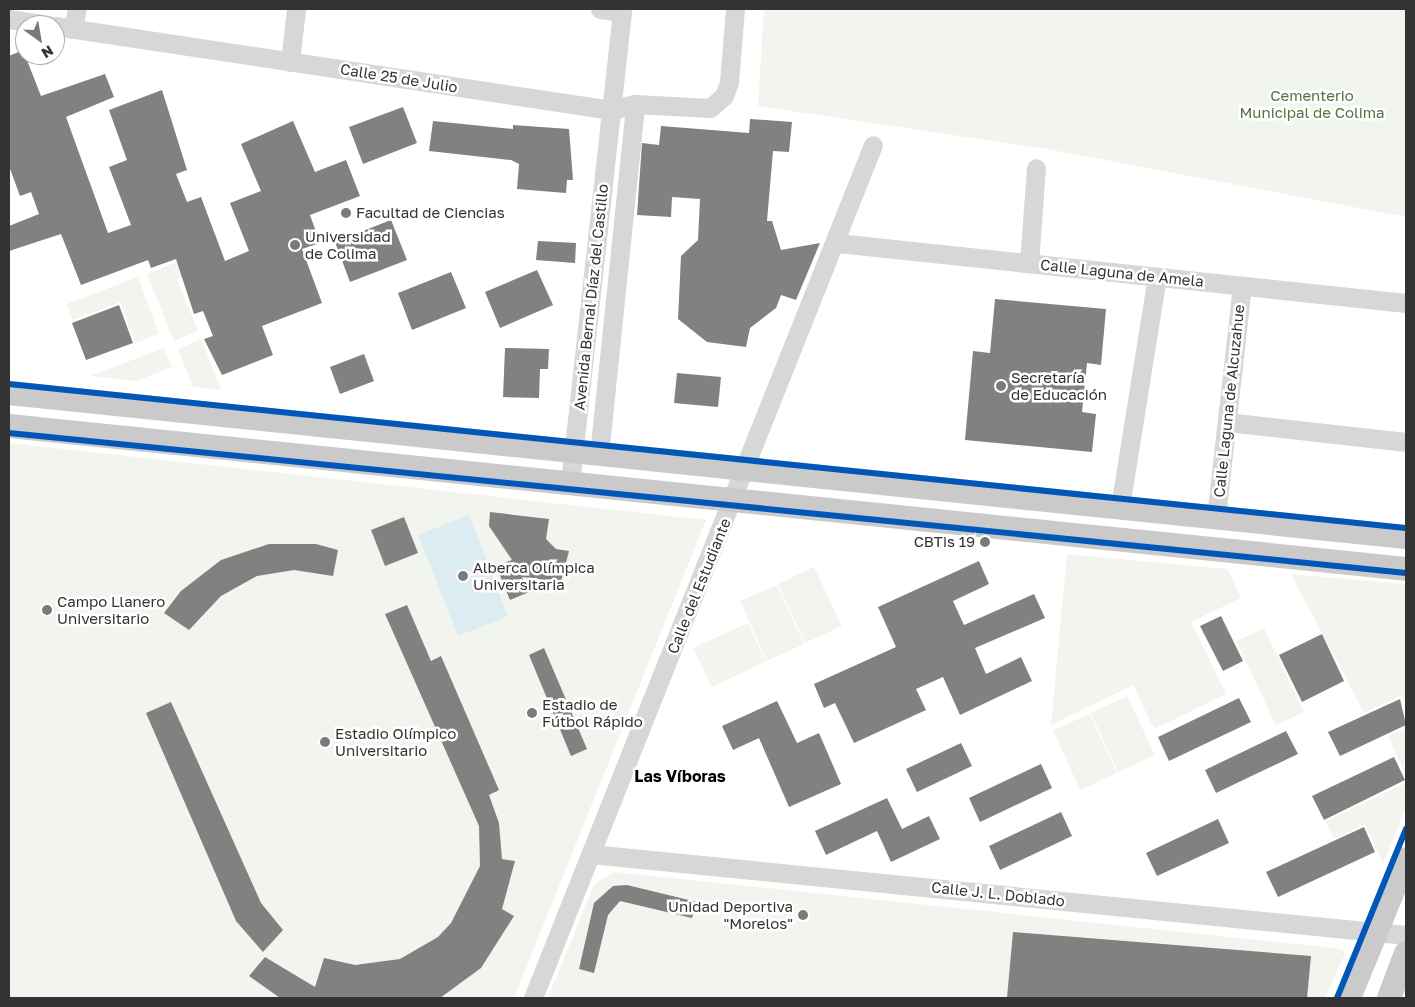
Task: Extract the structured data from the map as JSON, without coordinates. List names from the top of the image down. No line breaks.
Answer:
{"streets":{"street":["Calle 25 de Julio","Calle Laguna de Amela","Avenida Bernal Díaz del Castillo","Calle Laguna de Alcuzahue","Calle del Estudiante","Calle J. L. Doblado"]},"crossings":[["Calle 25 de Julio","Avenida Bernal Díaz del Castillo"],["Calle Laguna de Amela","Calle Laguna de Alcuzahue"],["Calle Laguna de Amela","Calle del Estudiante"],["Calle del Estudiante","Calle J. L. Doblado"]],"districts":["Las Víboras"],"parks":["Cementerio Municipal de Colima"],"places":["Facultad de Ciencias","Universidad de Colima","Secretaría de Educación","CBTis 19","Alberca Olímpica Universitaria","Campo Llanero Universitario","Estadio de Fútbol Rápido","Estadio Olímpico Universitario","Unidad Deportiva \"Morelos\""],"north":"bottom right"}
